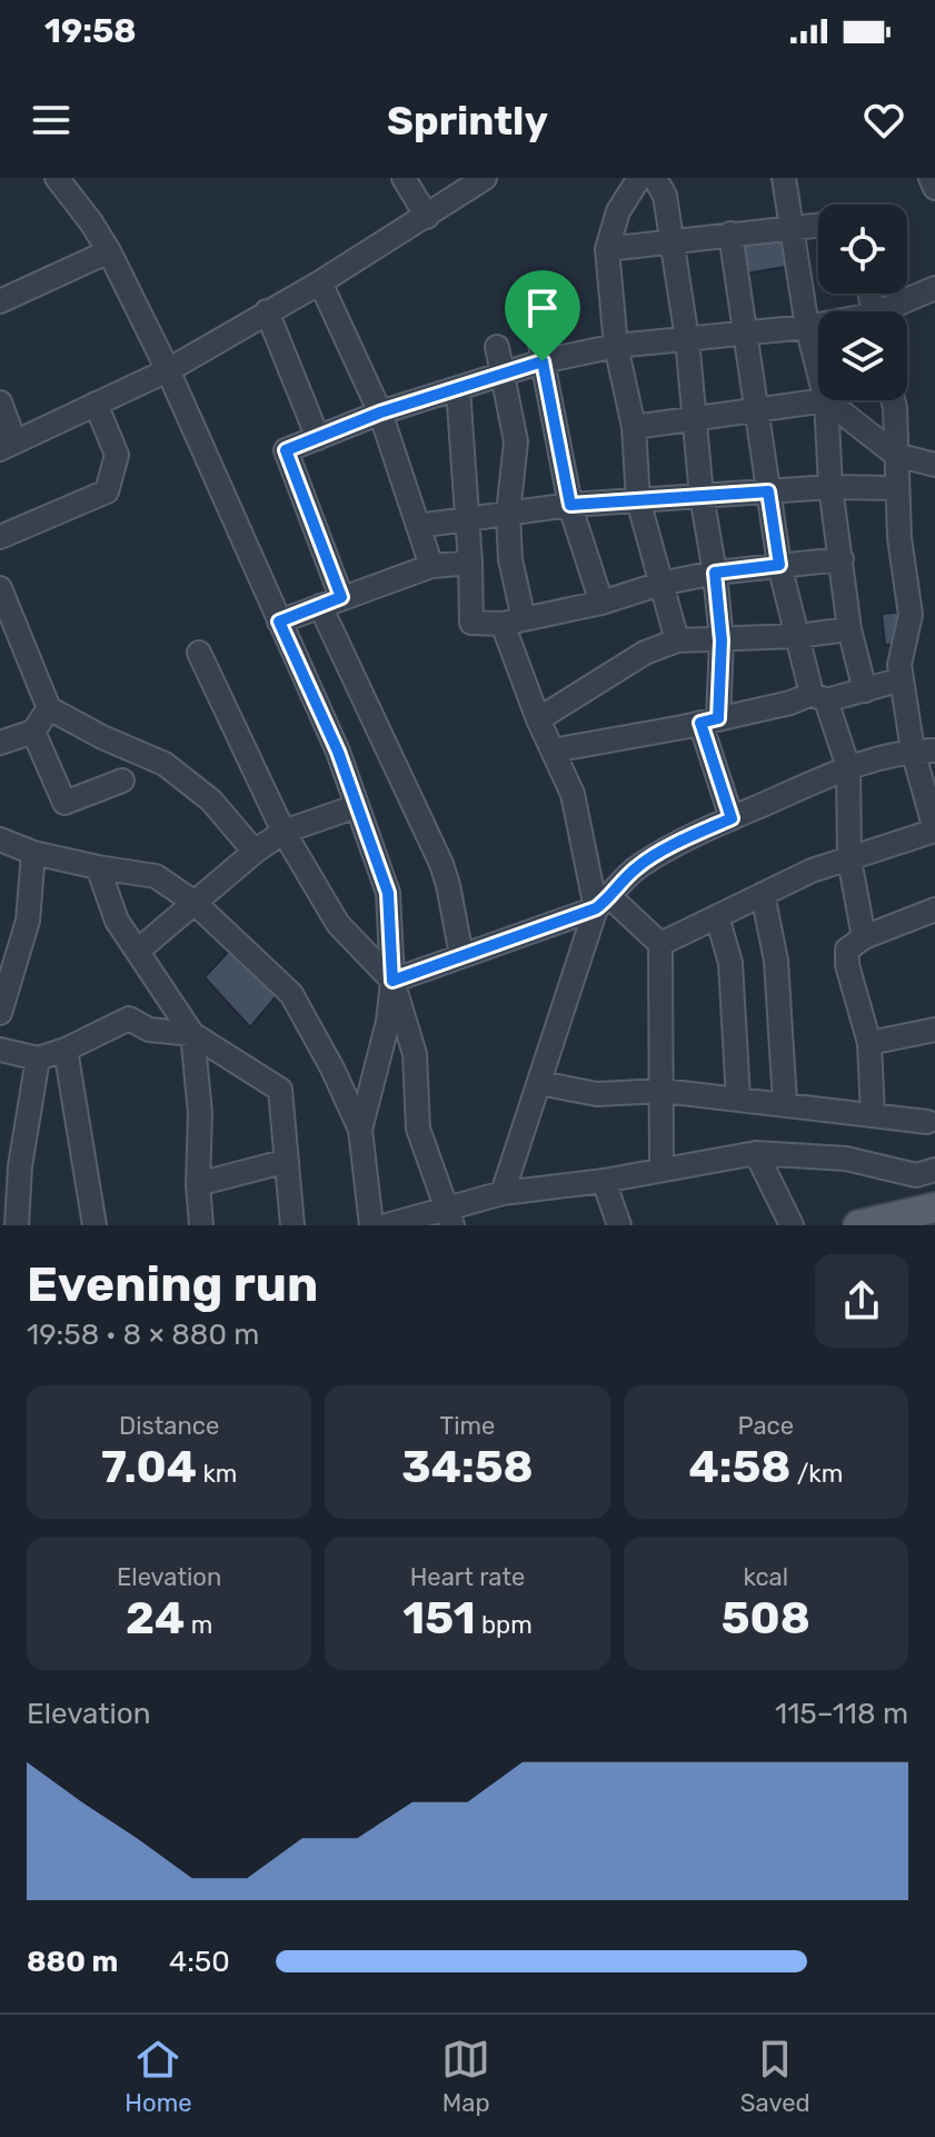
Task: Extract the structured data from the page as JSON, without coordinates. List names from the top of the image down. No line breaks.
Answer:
{"page":{"status":"19:58","header":"Sprintly","heading":["Evening run","19:58 · 8 × 880 m"],"stats":[["Distance","7.04 km"],["Time","34:58"],["Pace","4:58 /km"],["Elevation","24 m"],["Heart rate","151 bpm"],["kcal","508"]],"chart":["Elevation","115–118 m"],"list":[{"name":"880 m","note":"4:50"}],"tabs":["Home","Map","Saved"]}}
